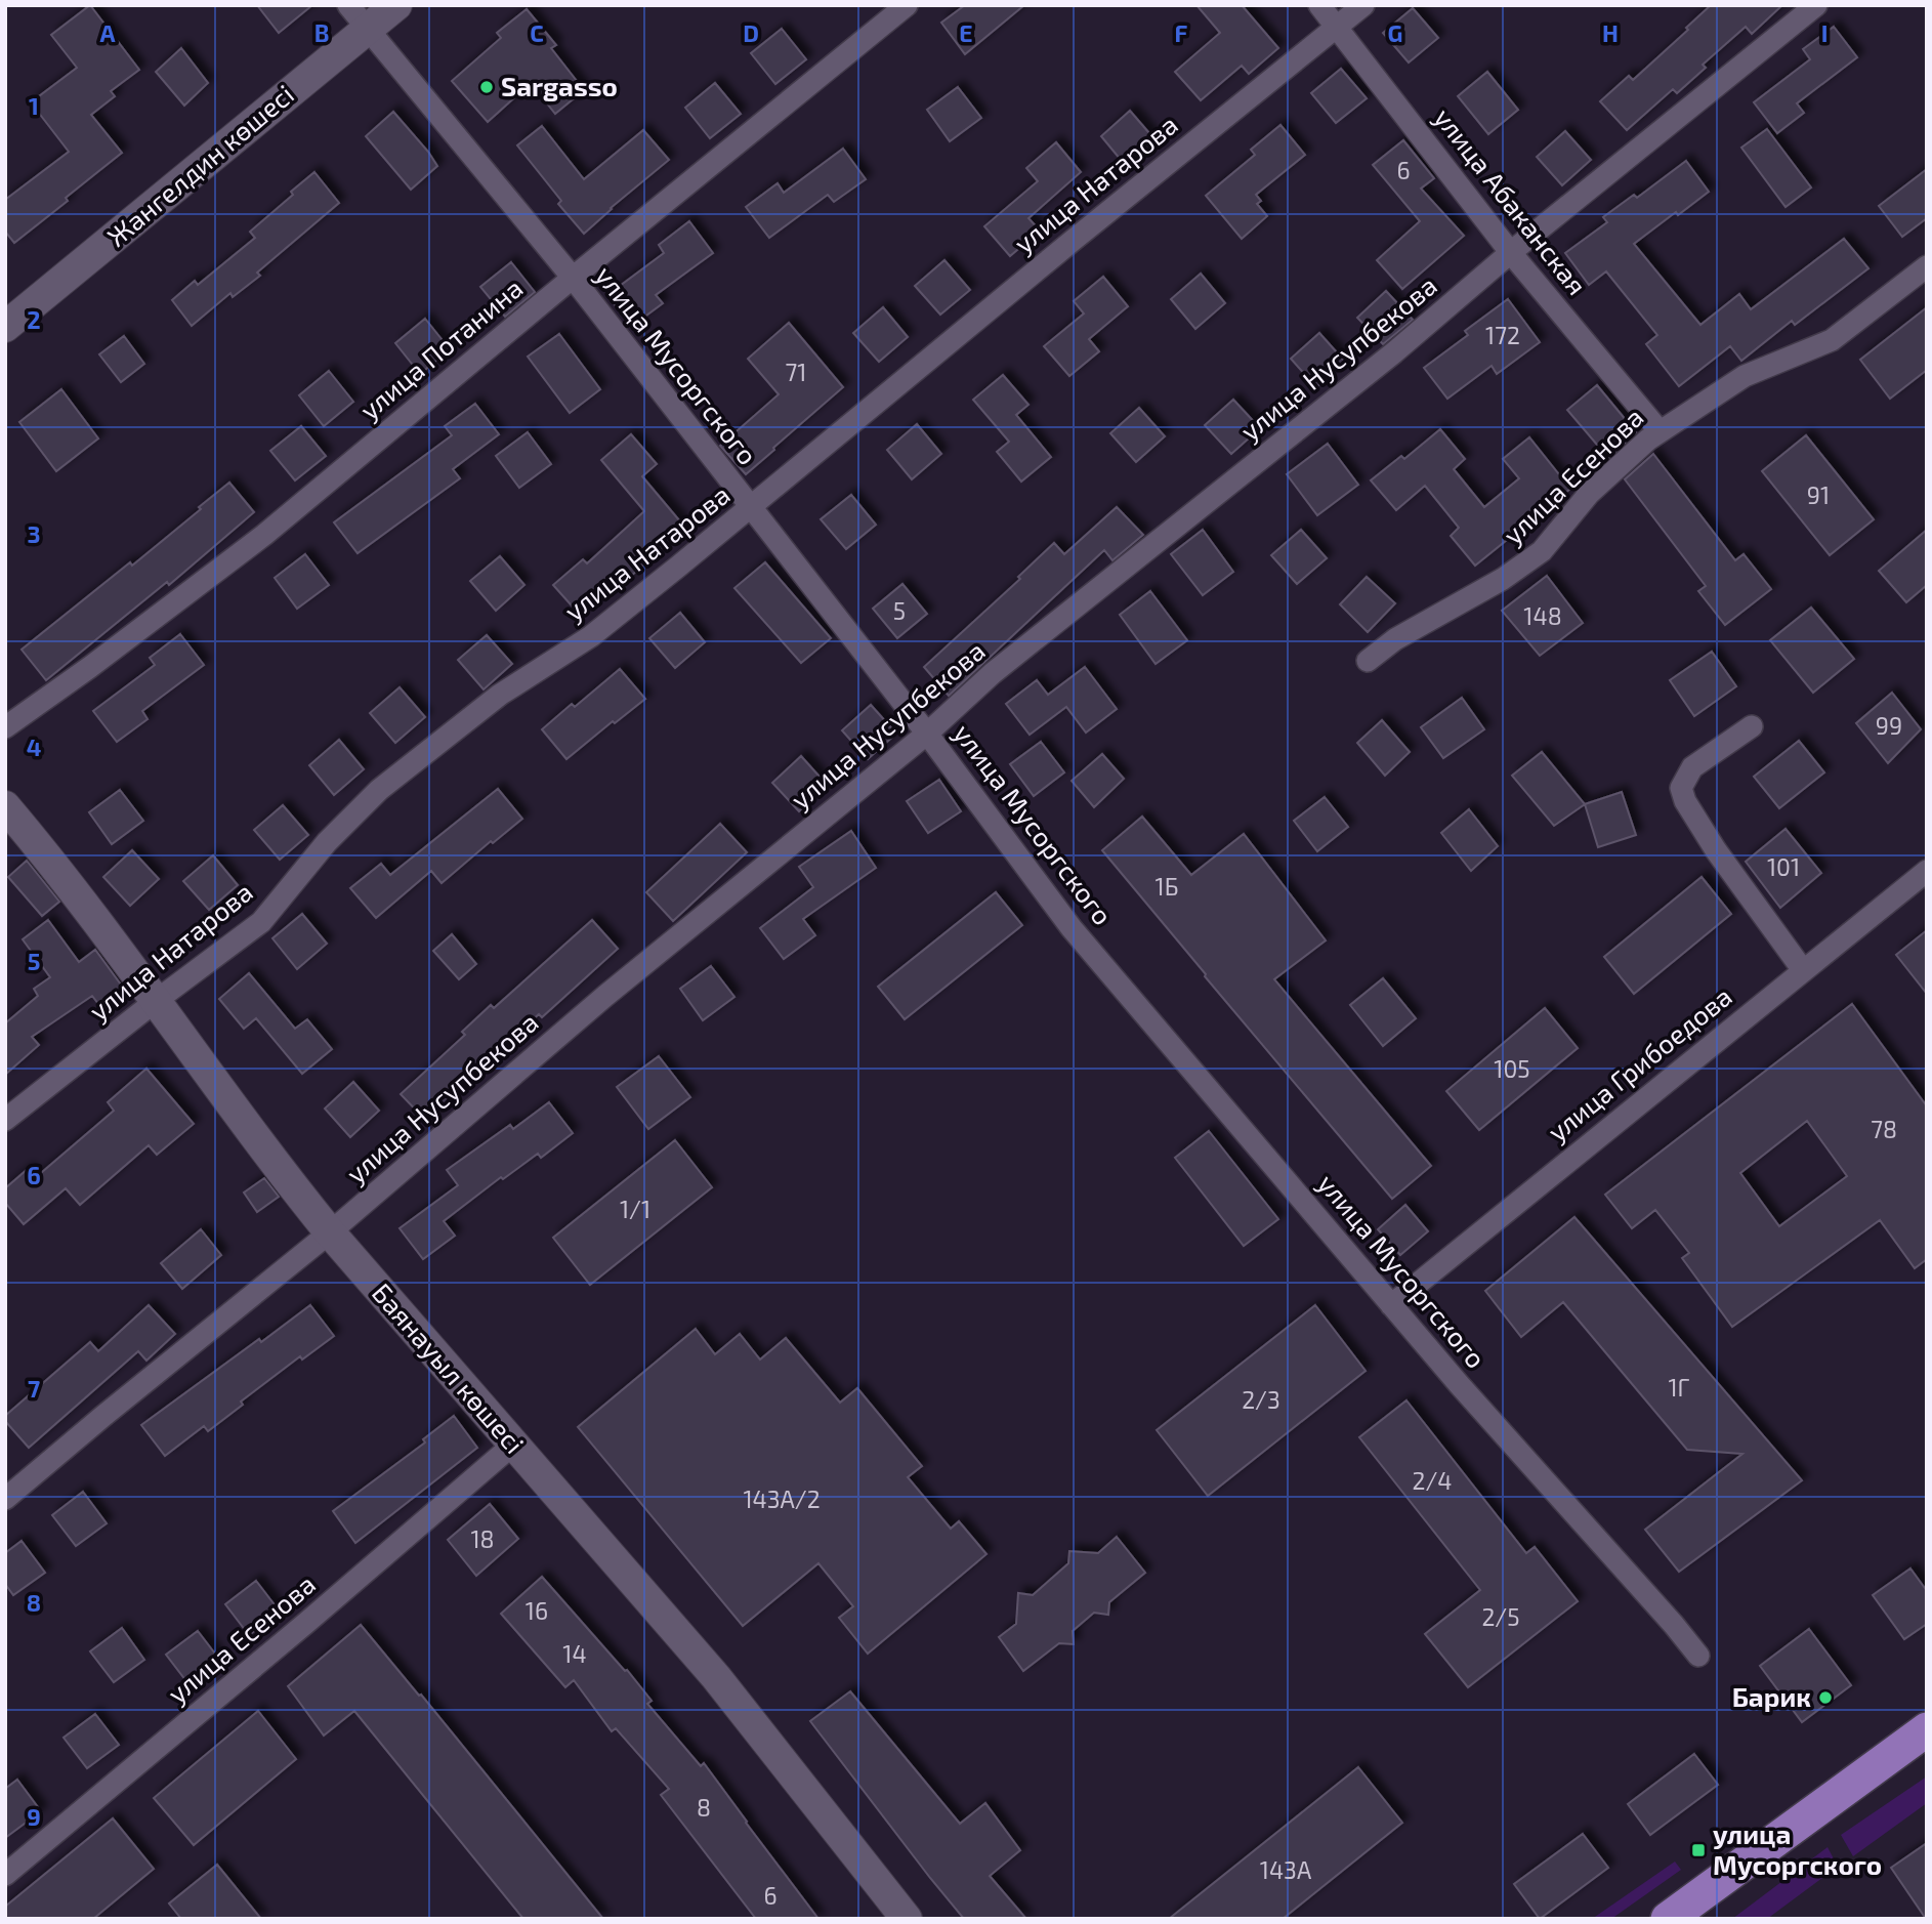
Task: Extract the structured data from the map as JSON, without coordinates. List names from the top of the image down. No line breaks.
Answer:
{"streets":{"main road":["Жангелдин көшесі","Баянауыл көшесі"],"street":["улица Натарова","улица Абаканская","улица Потанина","улица Нусупбекова","улица Мусоргского","улица Есенова","улица Грибоедова"]},"crossings":[["Жангелдин көшесі","улица Мусоргского"],["улица Натарова","улица Абаканская"],["улица Натарова","улица Мусоргского"],["улица Натарова","Баянауыл көшесі"],["улица Абаканская","улица Нусупбекова"],["улица Абаканская","улица Есенова"],["улица Потанина","улица Мусоргского"],["улица Нусупбекова","улица Мусоргского"],["улица Нусупбекова","Баянауыл көшесі"],["улица Мусоргского","улица Грибоедова"],["улица Есенова","Баянауыл көшесі"]],"places":{"other":["Sargasso","Барик"],"transit":["улица Мусоргского"]},"house_numbers":["6","172","71","91","5","148","99","101","1Б","105","78","1/1","1Г","2/3","2/4","143А/2","18","16","2/5","14","8","143А","6"],"grid":{"columns":["A","B","C","D","E","F","G","H","I"],"rows":["1","2","3","4","5","6","7","8","9"]}}
